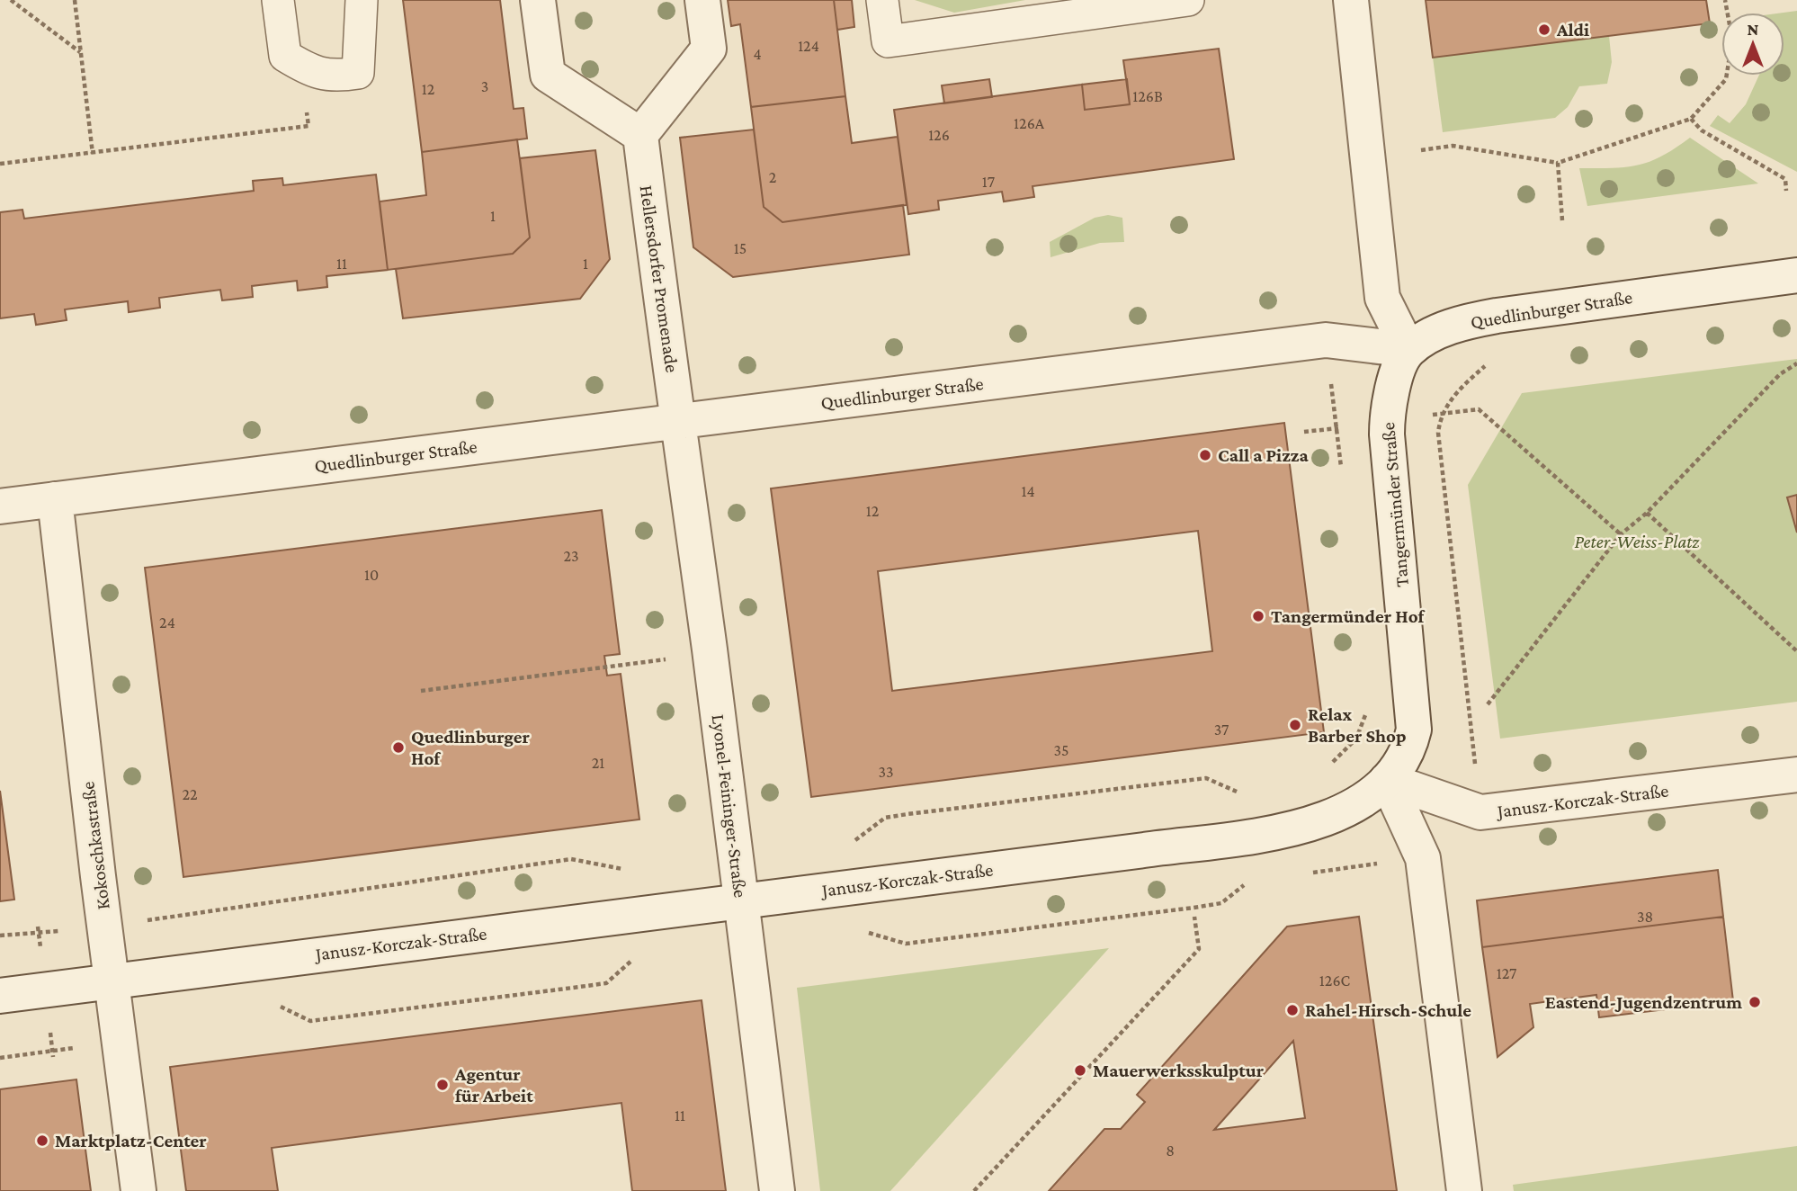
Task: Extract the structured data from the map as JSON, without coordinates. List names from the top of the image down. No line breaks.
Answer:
{"streets":{"street":["Hellersdorfer Promenade","Quedlinburger Straße","Tangermünder Straße","Janusz-Korczak-Straße","Lyonel-Feininger-Straße","Kokoschkastraße"]},"crossings":[["Hellersdorfer Promenade","Quedlinburger Straße"],["Hellersdorfer Promenade","Lyonel-Feininger-Straße"],["Quedlinburger Straße","Tangermünder Straße"],["Quedlinburger Straße","Lyonel-Feininger-Straße"],["Quedlinburger Straße","Kokoschkastraße"],["Tangermünder Straße","Janusz-Korczak-Straße"],["Janusz-Korczak-Straße","Lyonel-Feininger-Straße"],["Janusz-Korczak-Straße","Kokoschkastraße"]],"parks":["Peter-Weiss-Platz"],"places":["Aldi","Call a Pizza","Tangermünder Hof","Relax Barber Shop","Quedlinburger Hof","Eastend-Jugendzentrum","Rahel-Hirsch-Schule","Mauerwerksskulptur","Agentur für Arbeit","Marktplatz-Center"],"house_numbers":["124","4","3","12","126B","126A","126","2","17","1","15","11","1","14","12","23","10","24","37","35","21","33","22","38","127","126C","11","8"],"north":"top"}
